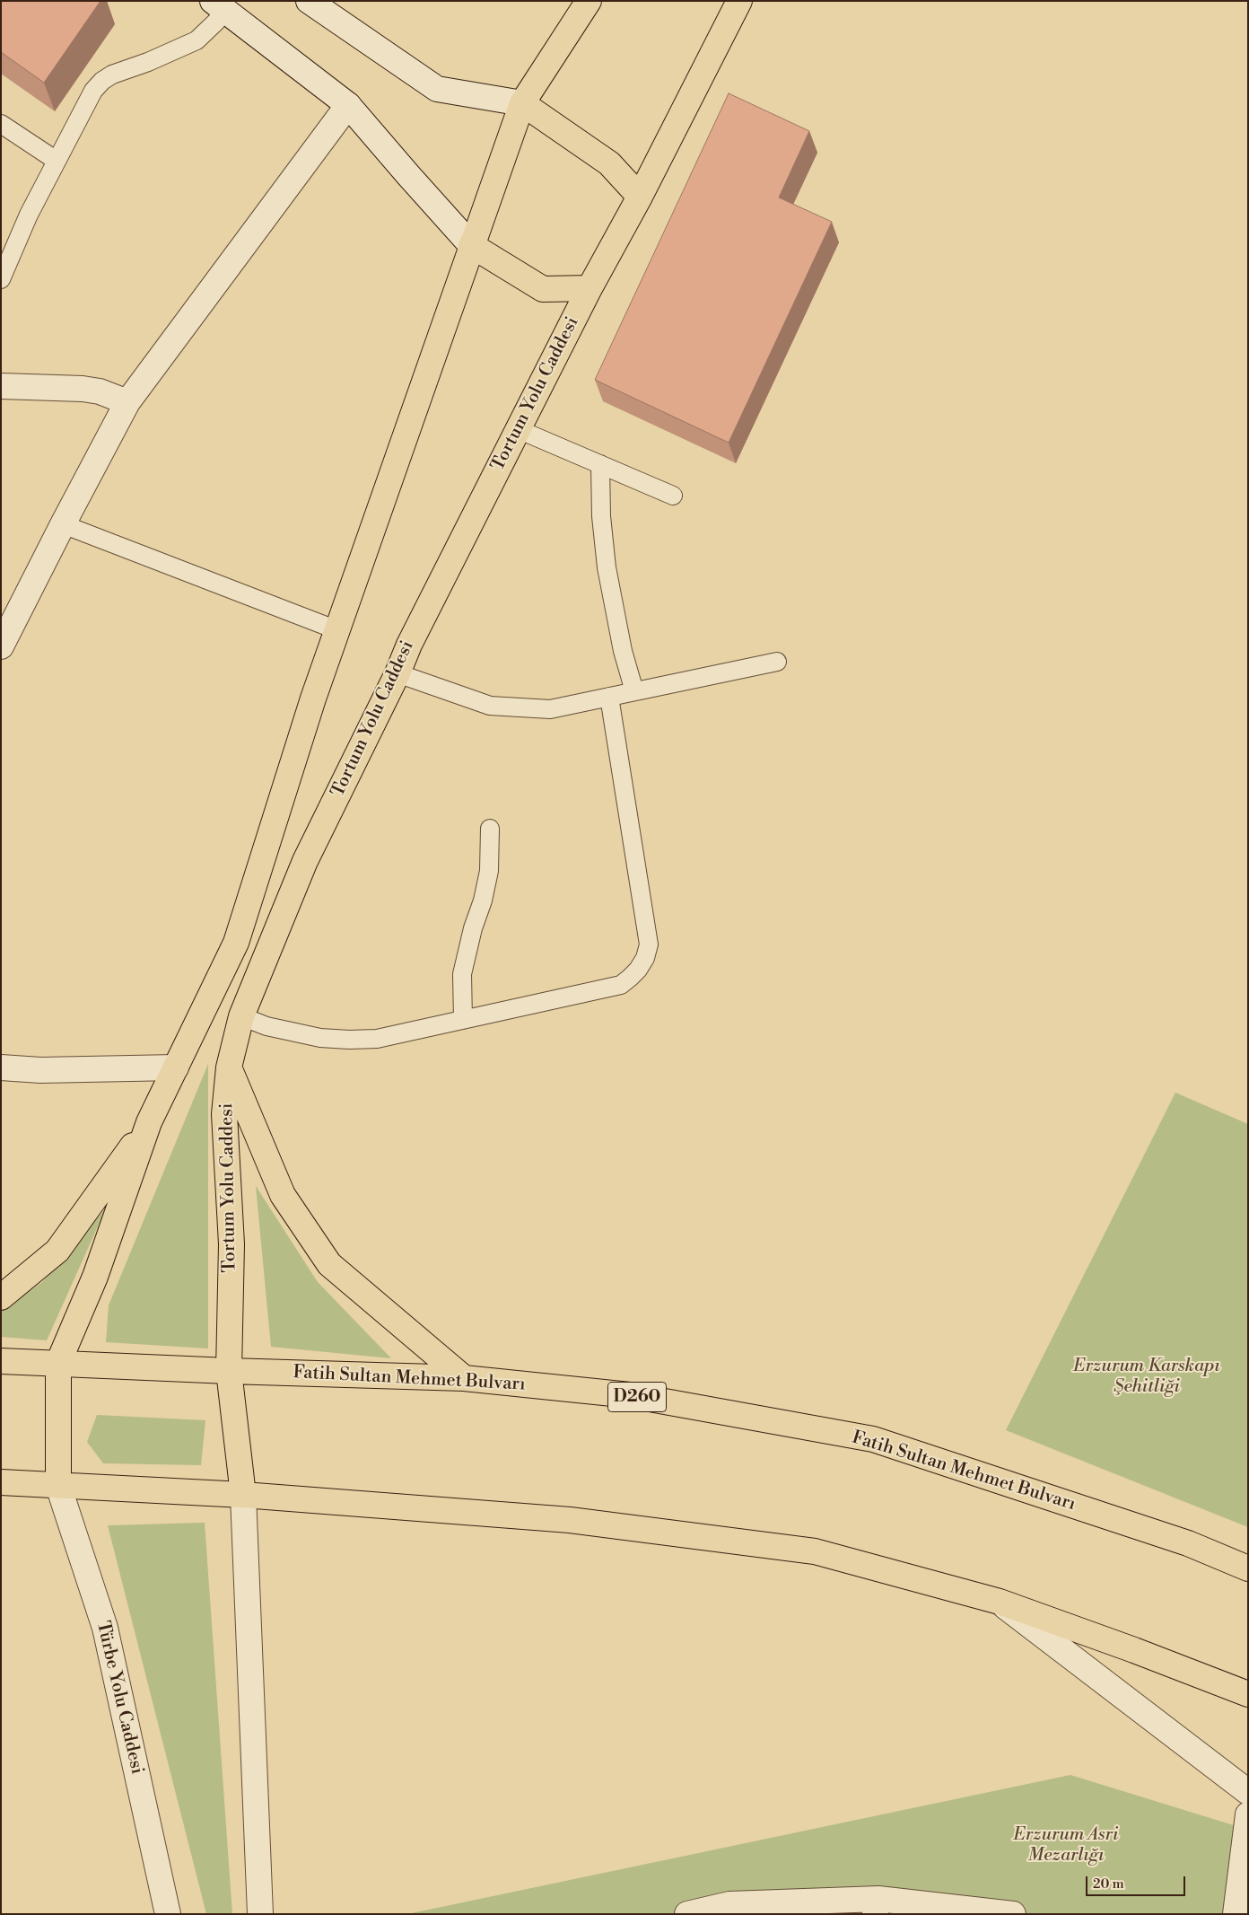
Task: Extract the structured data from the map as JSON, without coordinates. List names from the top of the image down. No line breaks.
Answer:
{"streets":{"highway":["Tortum Yolu Caddesi","Fatih Sultan Mehmet Bulvarı","D260"],"street":["Türbe Yolu Caddesi"]},"crossings":[["Tortum Yolu Caddesi","Fatih Sultan Mehmet Bulvarı"]],"parks":["Erzurum Karskapı Şehitliği","Erzurum Asri Mezarlığı"],"scale_bar":"20 m"}
